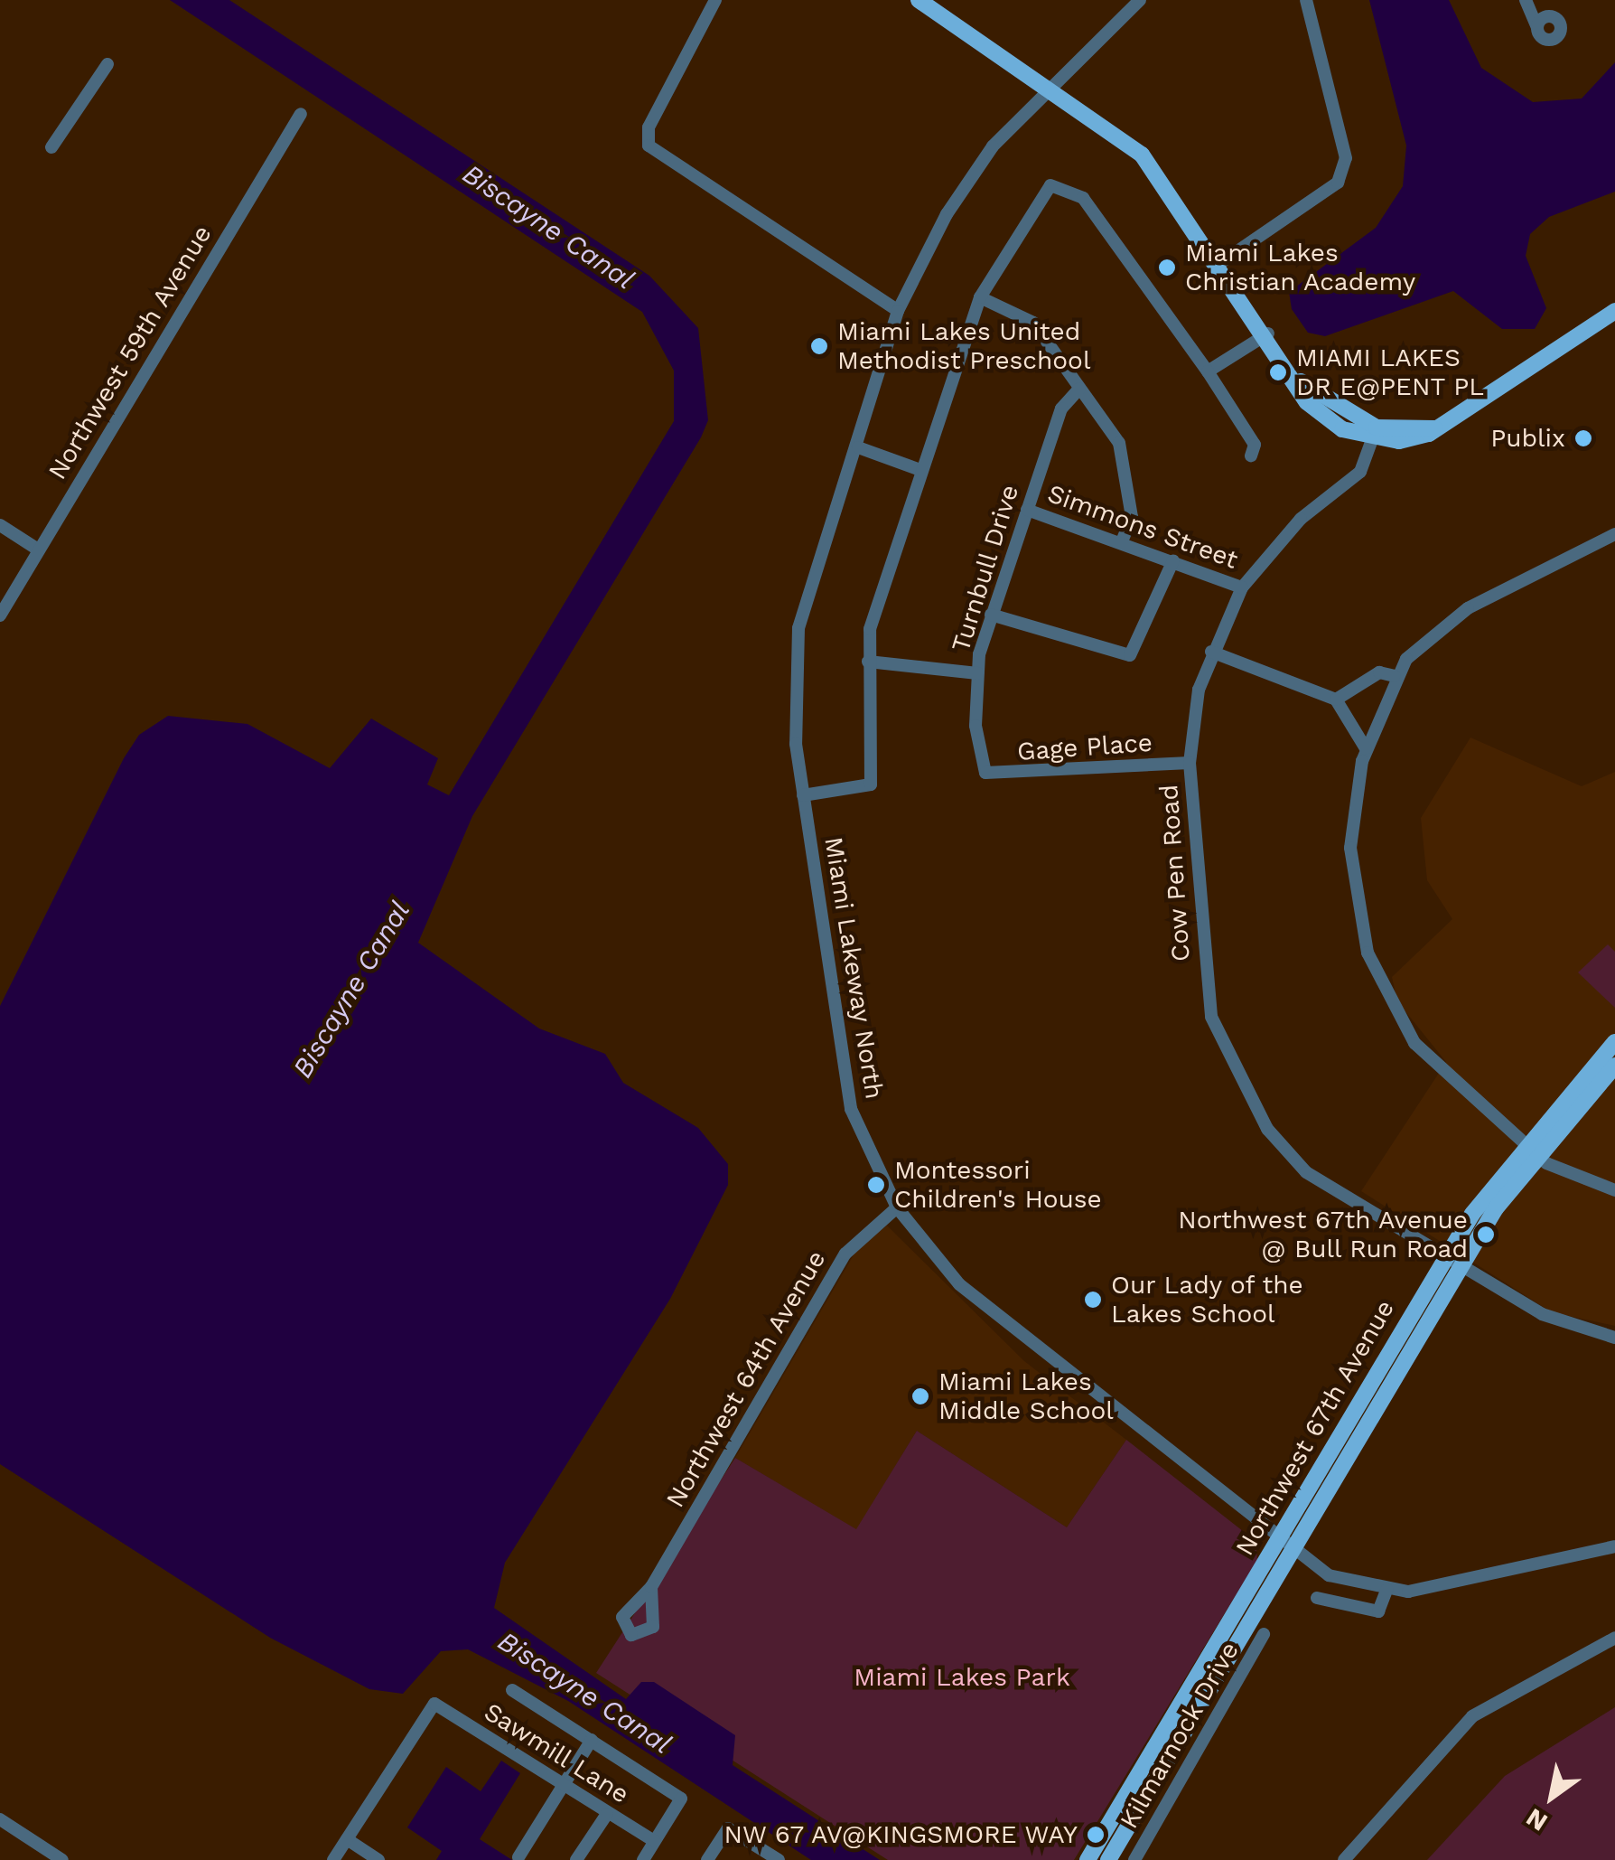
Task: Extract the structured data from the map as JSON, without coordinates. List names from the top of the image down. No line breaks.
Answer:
{"streets":{"main road":["Northwest 67th Avenue"],"street":["Northwest 59th Avenue","Simmons Street","Turnbull Drive","Gage Place","Cow Pen Road","Miami Lakeway North","Northwest 64th Avenue","Kilmarnock Drive","Sawmill Lane"]},"crossings":[["Simmons Street","Turnbull Drive"],["Simmons Street","Cow Pen Road"],["Turnbull Drive","Gage Place"],["Gage Place","Cow Pen Road"],["Cow Pen Road","Northwest 67th Avenue"],["Miami Lakeway North","Northwest 64th Avenue"],["Miami Lakeway North","Northwest 67th Avenue"]],"water":["Biscayne Canal"],"parks":["Miami Lakes Park"],"places":["Miami Lakes Christian Academy","Miami Lakes United Methodist Preschool","MIAMI LAKES DR E@PENT PL","Publix","Montessori Children's House","Northwest 67th Avenue @ Bull Run Road","Our Lady of the Lakes School","Miami Lakes Middle School","NW 67 AV@KINGSMORE WAY"],"north":"bottom left"}
